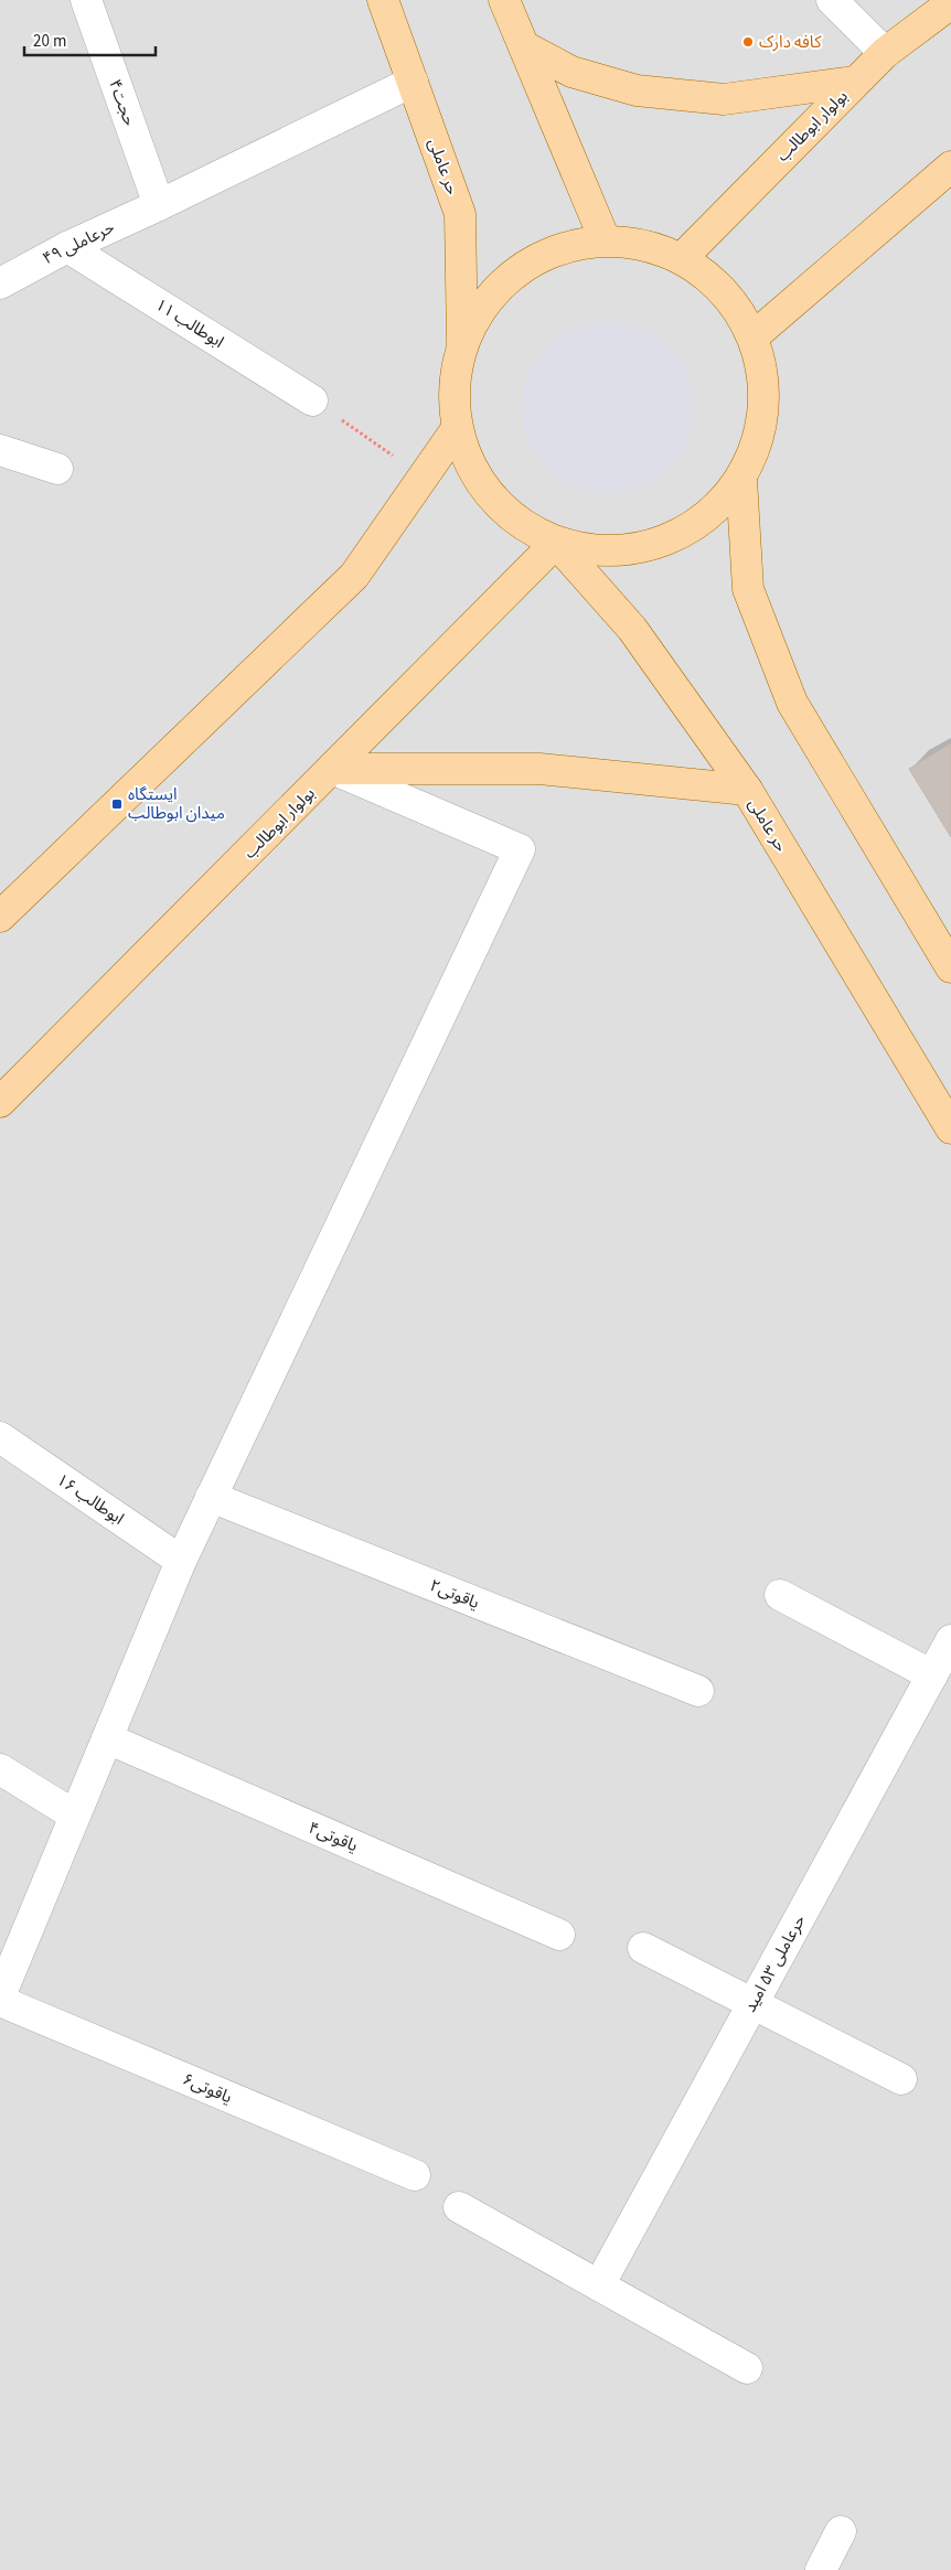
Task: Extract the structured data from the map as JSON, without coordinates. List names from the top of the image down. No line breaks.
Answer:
{"streets":{"main road":["بولوار ابوطالب","حر عاملی"],"street":["حجت۴","حرعاملی ۴۹","ابوطالب ۱۱","ابوطالب ۱۶","یاقوتی۲","یاقوتی۴","حرعاملی ۵۳ امید","یاقوتی۶"]},"crossings":[["حجت۴","حرعاملی ۴۹"],["بولوار ابوطالب","حر عاملی"],["حر عاملی","حرعاملی ۴۹"],["حرعاملی ۴۹","ابوطالب ۱۱"]],"places":{"other":["کافه دارک"],"transit":["ایستگاه میدان ابوطالب"]},"scale_bar":"20 m"}
